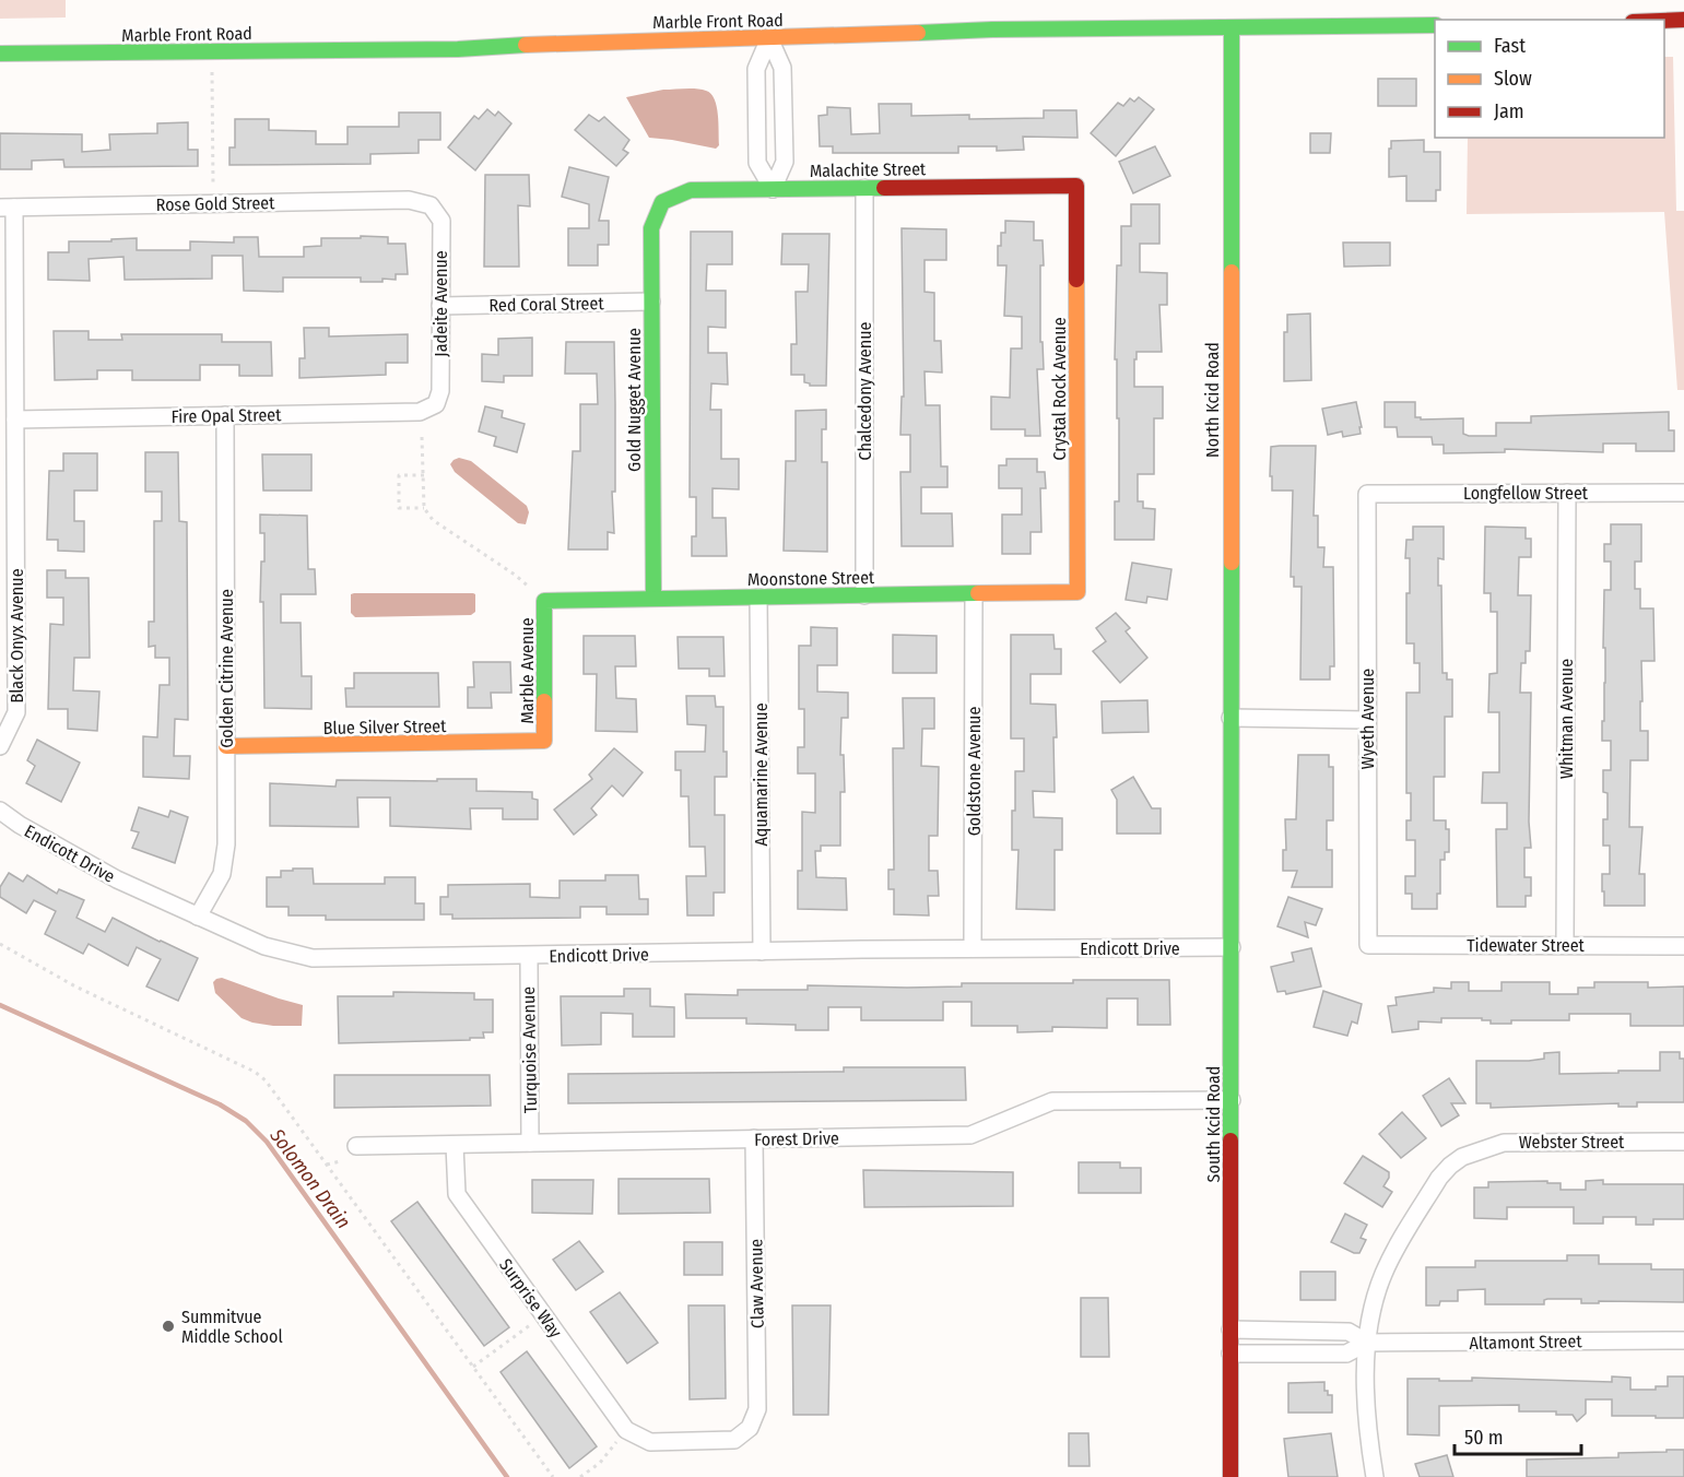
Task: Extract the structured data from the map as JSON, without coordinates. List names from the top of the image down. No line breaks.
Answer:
{"streets":{"street":["Marble Front Road","Malachite Street","Rose Gold Street","Jadeite Avenue","Red Coral Street","Crystal Rock Avenue","Chalcedony Avenue","Gold Nugget Avenue","North Kcid Road","Fire Opal Street","Longfellow Street","Moonstone Street","Black Onyx Avenue","Golden Citrine Avenue","Marble Avenue","Wyeth Avenue","Whitman Avenue","Blue Silver Street","Goldstone Avenue","Aquamarine Avenue","Endicott Drive","Tidewater Street","Turquoise Avenue","South Kcid Road","Forest Drive","Webster Street","Claw Avenue","Surprise Way","Altamont Street"]},"crossings":[["Marble Front Road","North Kcid Road"],["Malachite Street","Crystal Rock Avenue"],["Malachite Street","Chalcedony Avenue"],["Malachite Street","Gold Nugget Avenue"],["Rose Gold Street","Jadeite Avenue"],["Rose Gold Street","Black Onyx Avenue"],["Jadeite Avenue","Red Coral Street"],["Jadeite Avenue","Fire Opal Street"],["Red Coral Street","Gold Nugget Avenue"],["Crystal Rock Avenue","Moonstone Street"],["Chalcedony Avenue","Moonstone Street"],["Gold Nugget Avenue","Moonstone Street"],["North Kcid Road","South Kcid Road"],["Fire Opal Street","Black Onyx Avenue"],["Fire Opal Street","Golden Citrine Avenue"],["Longfellow Street","Wyeth Avenue"],["Longfellow Street","Whitman Avenue"],["Moonstone Street","Marble Avenue"],["Moonstone Street","Goldstone Avenue"],["Moonstone Street","Aquamarine Avenue"],["Golden Citrine Avenue","Blue Silver Street"],["Golden Citrine Avenue","Endicott Drive"],["Marble Avenue","Blue Silver Street"],["Wyeth Avenue","Tidewater Street"],["Whitman Avenue","Tidewater Street"],["Goldstone Avenue","Endicott Drive"],["Aquamarine Avenue","Endicott Drive"],["Endicott Drive","Turquoise Avenue"],["Endicott Drive","South Kcid Road"],["Turquoise Avenue","Forest Drive"],["South Kcid Road","Forest Drive"],["South Kcid Road","Altamont Street"],["Forest Drive","Claw Avenue"],["Forest Drive","Surprise Way"],["Webster Street","Altamont Street"],["Claw Avenue","Surprise Way"]],"water":["Solomon Drain"],"places":["Summitvue Middle School"],"legend":["Fast","Slow","Jam"],"scale_bar":"50 m"}
